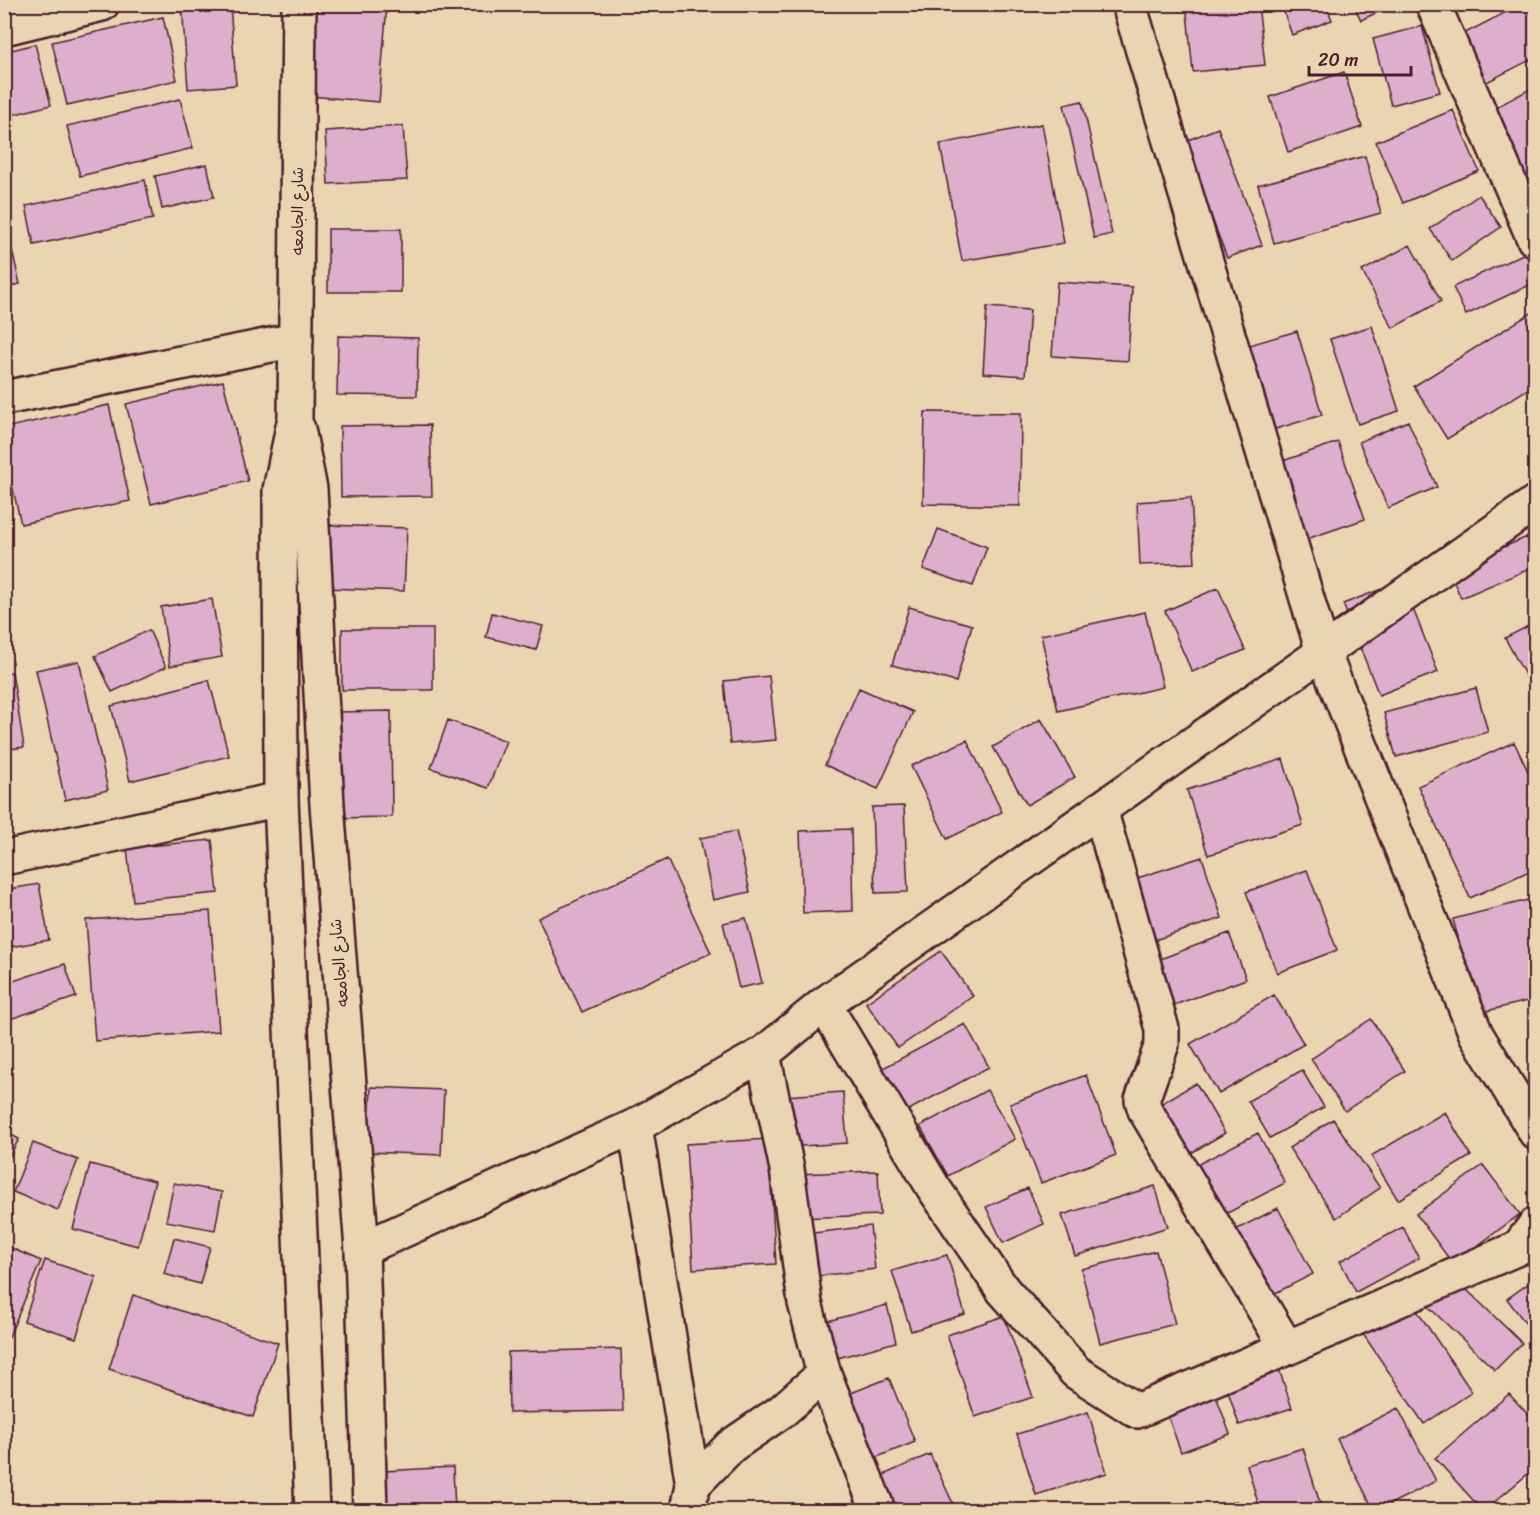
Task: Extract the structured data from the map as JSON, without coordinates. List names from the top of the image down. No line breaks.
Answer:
{"streets":{"street":["شارع الجامعه"]},"scale_bar":"20 m"}
